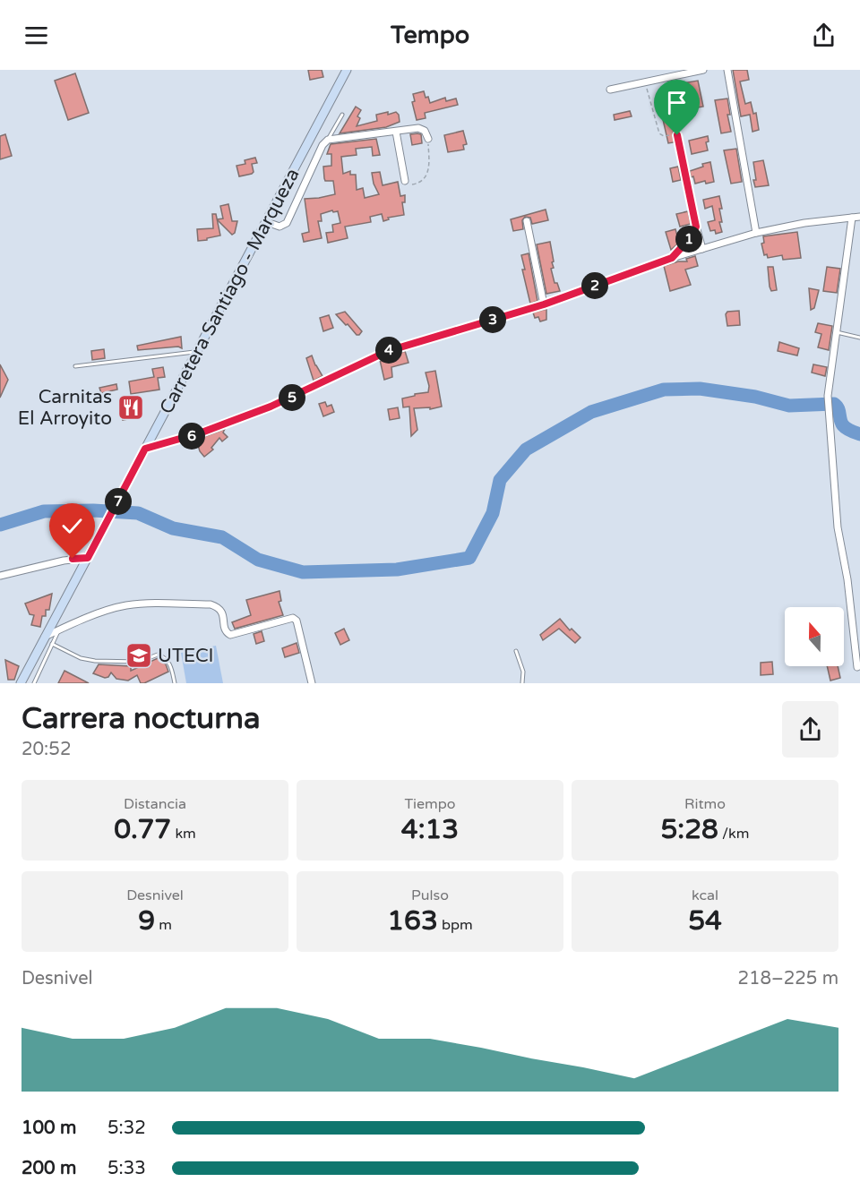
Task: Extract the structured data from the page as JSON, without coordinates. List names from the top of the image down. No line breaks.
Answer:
{"streets":{"main road":["Carretera Santiago - Marqueza"]},"places":{"restaurant":["Carnitas El Arroyito"],"school or university":["UTECI"]},"north":"top","page":{"header":"Tempo","pins":["1","2","3","4","5","6","7"],"heading":["Carrera nocturna","20:52"],"stats":[["Distancia","0.77 km"],["Tiempo","4:13"],["Ritmo","5:28 /km"],["Desnivel","9 m"],["Pulso","163 bpm"],["kcal","54"]],"chart":["Desnivel","218–225 m"],"list":[{"name":"100 m","note":"5:32"},{"name":"200 m","note":"5:33"}]}}
